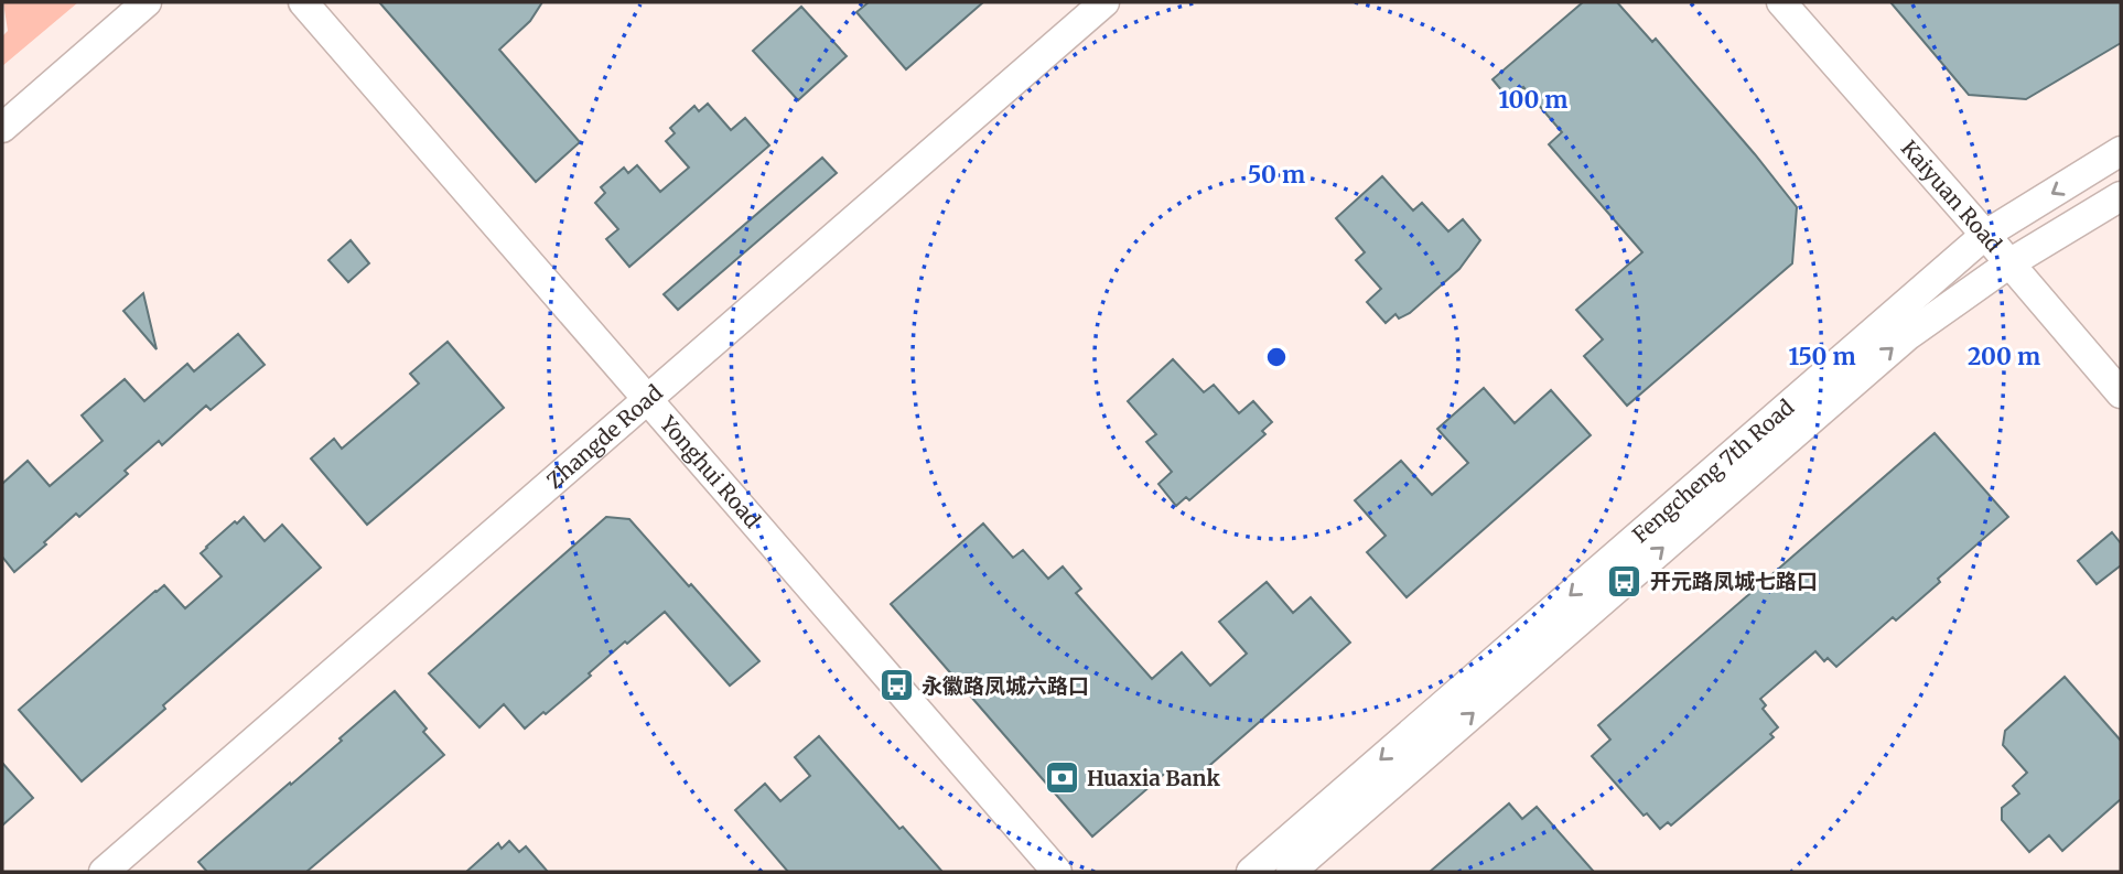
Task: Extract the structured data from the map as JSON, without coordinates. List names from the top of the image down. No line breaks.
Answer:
{"streets":{"street":["Kaiyuan Road","Zhangde Road","Fengcheng 7th Road","Yonghui Road"]},"crossings":[["Kaiyuan Road","Fengcheng 7th Road"],["Zhangde Road","Yonghui Road"]],"places":{"bus stop":["开元路凤城七路口","永徽路凤城六路口"],"bank":["Huaxia Bank"]},"rings":["100 m","50 m","150 m","200 m"]}
